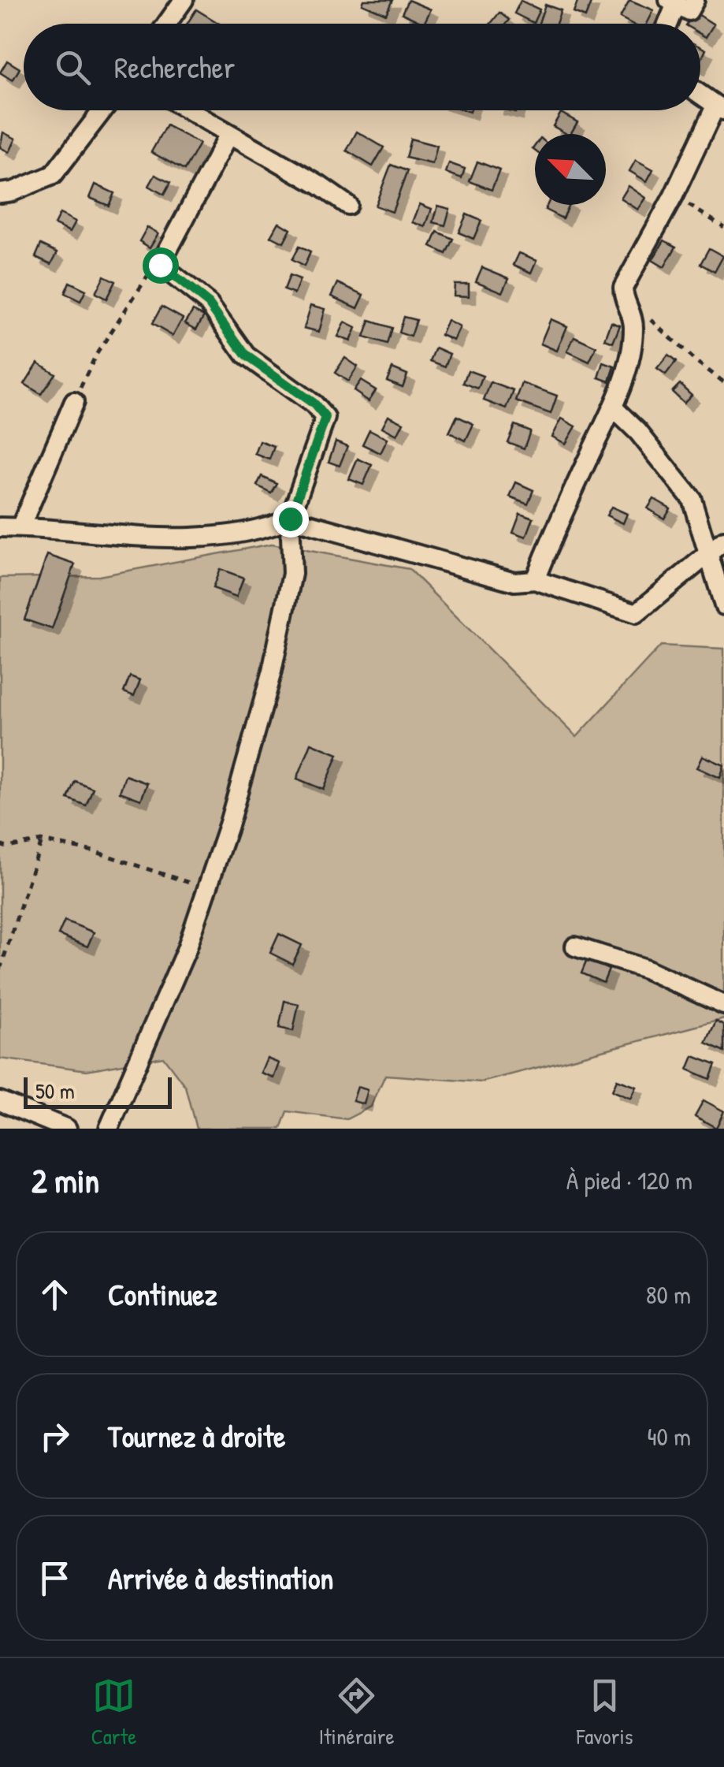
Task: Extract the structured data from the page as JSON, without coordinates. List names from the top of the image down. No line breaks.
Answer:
{"scale_bar":"50 m","north":"top left","page":{"search":"Rechercher","scale":"50 m","heading":["2 min","À pied · 120 m"],"list":[["Continuez","80 m"],["Tournez à droite","40 m"],"Arrivée à destination"],"nav":["Carte","Itinéraire","Favoris"]}}
